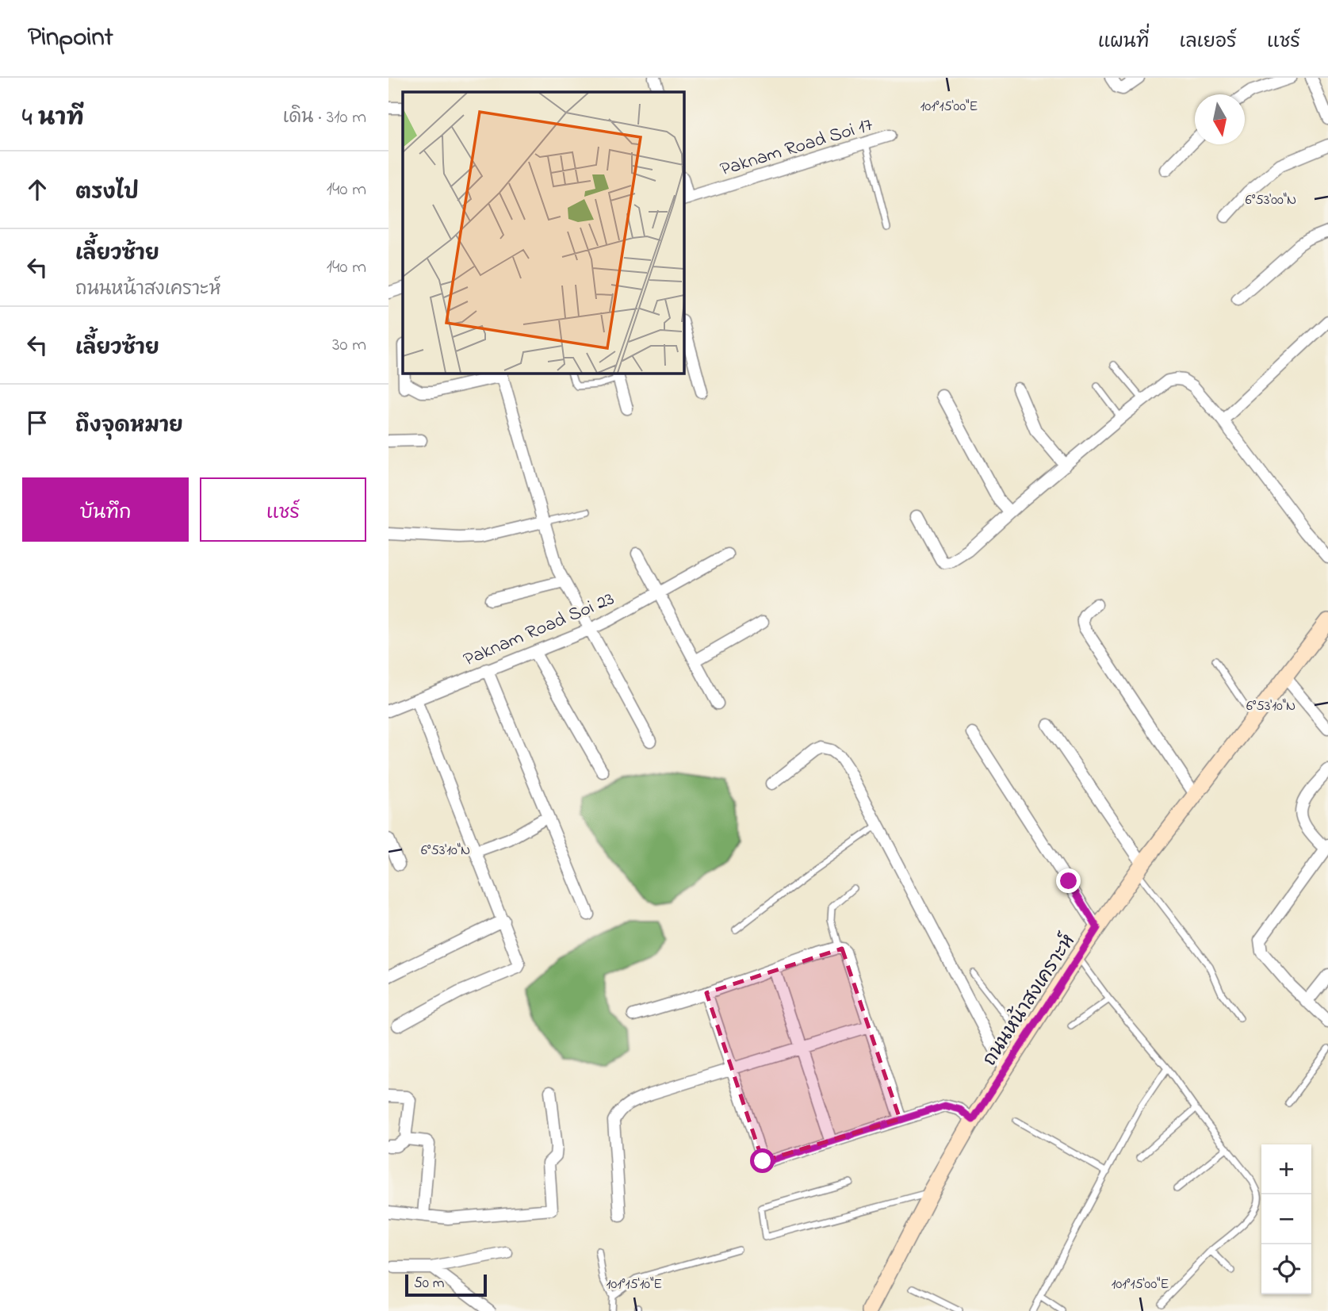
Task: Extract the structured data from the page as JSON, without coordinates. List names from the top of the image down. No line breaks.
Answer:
{"streets":{"main road":["ถนนหน้าสงเคราะห์"],"street":["Paknam Road Soi 17","Paknam Road Soi 23"]},"scale_bar":"50 m","north":"bottom","page":{"header":"Pinpoint","nav":["แผนที่","เลเยอร์","แชร์"],"heading":["4 นาที","เดิน · 310 m"],"list":[["ตรงไป","140 m"],["เลี้ยวซ้าย","ถนนหน้าสงเคราะห์","140 m"],["เลี้ยวซ้าย","30 m"],"ถึงจุดหมาย"],"buttons":["บันทึก","แชร์"],"map_buttons":["+","−"],"scale":"50 m"},"coordinates":["101°15'00\"E","6°53'00\"N","6°53'10\"N","101°15'10\"E"]}
